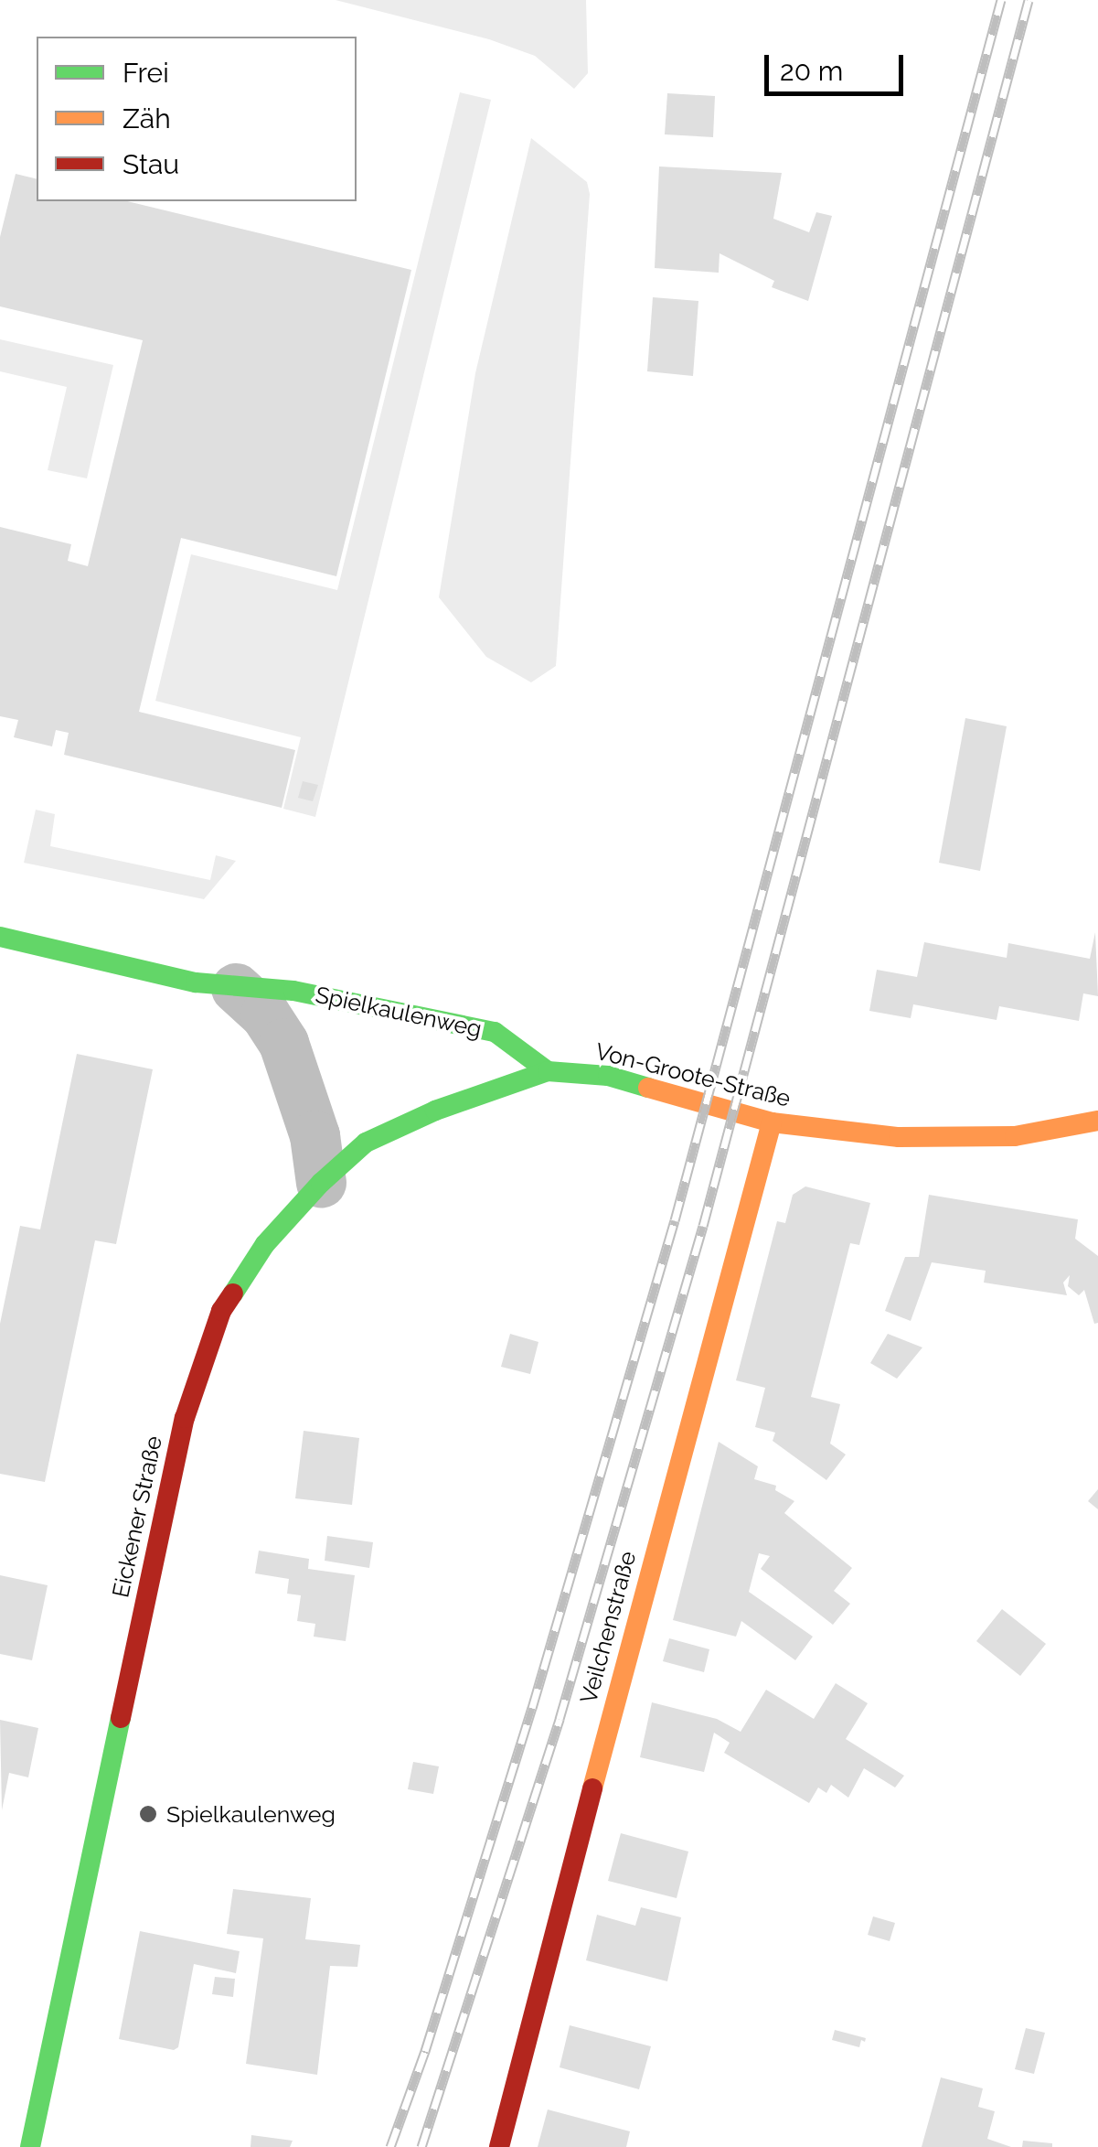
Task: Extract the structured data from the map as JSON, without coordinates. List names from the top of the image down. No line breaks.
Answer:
{"streets":{"street":["Spielkaulenweg","Von-Groote-Straße","Eickener Straße","Veilchenstraße"]},"crossings":[["Spielkaulenweg","Von-Groote-Straße"],["Spielkaulenweg","Eickener Straße"],["Von-Groote-Straße","Eickener Straße"],["Von-Groote-Straße","Veilchenstraße"]],"places":["Spielkaulenweg"],"legend":["Frei","Zäh","Stau"],"scale_bar":"20 m"}
